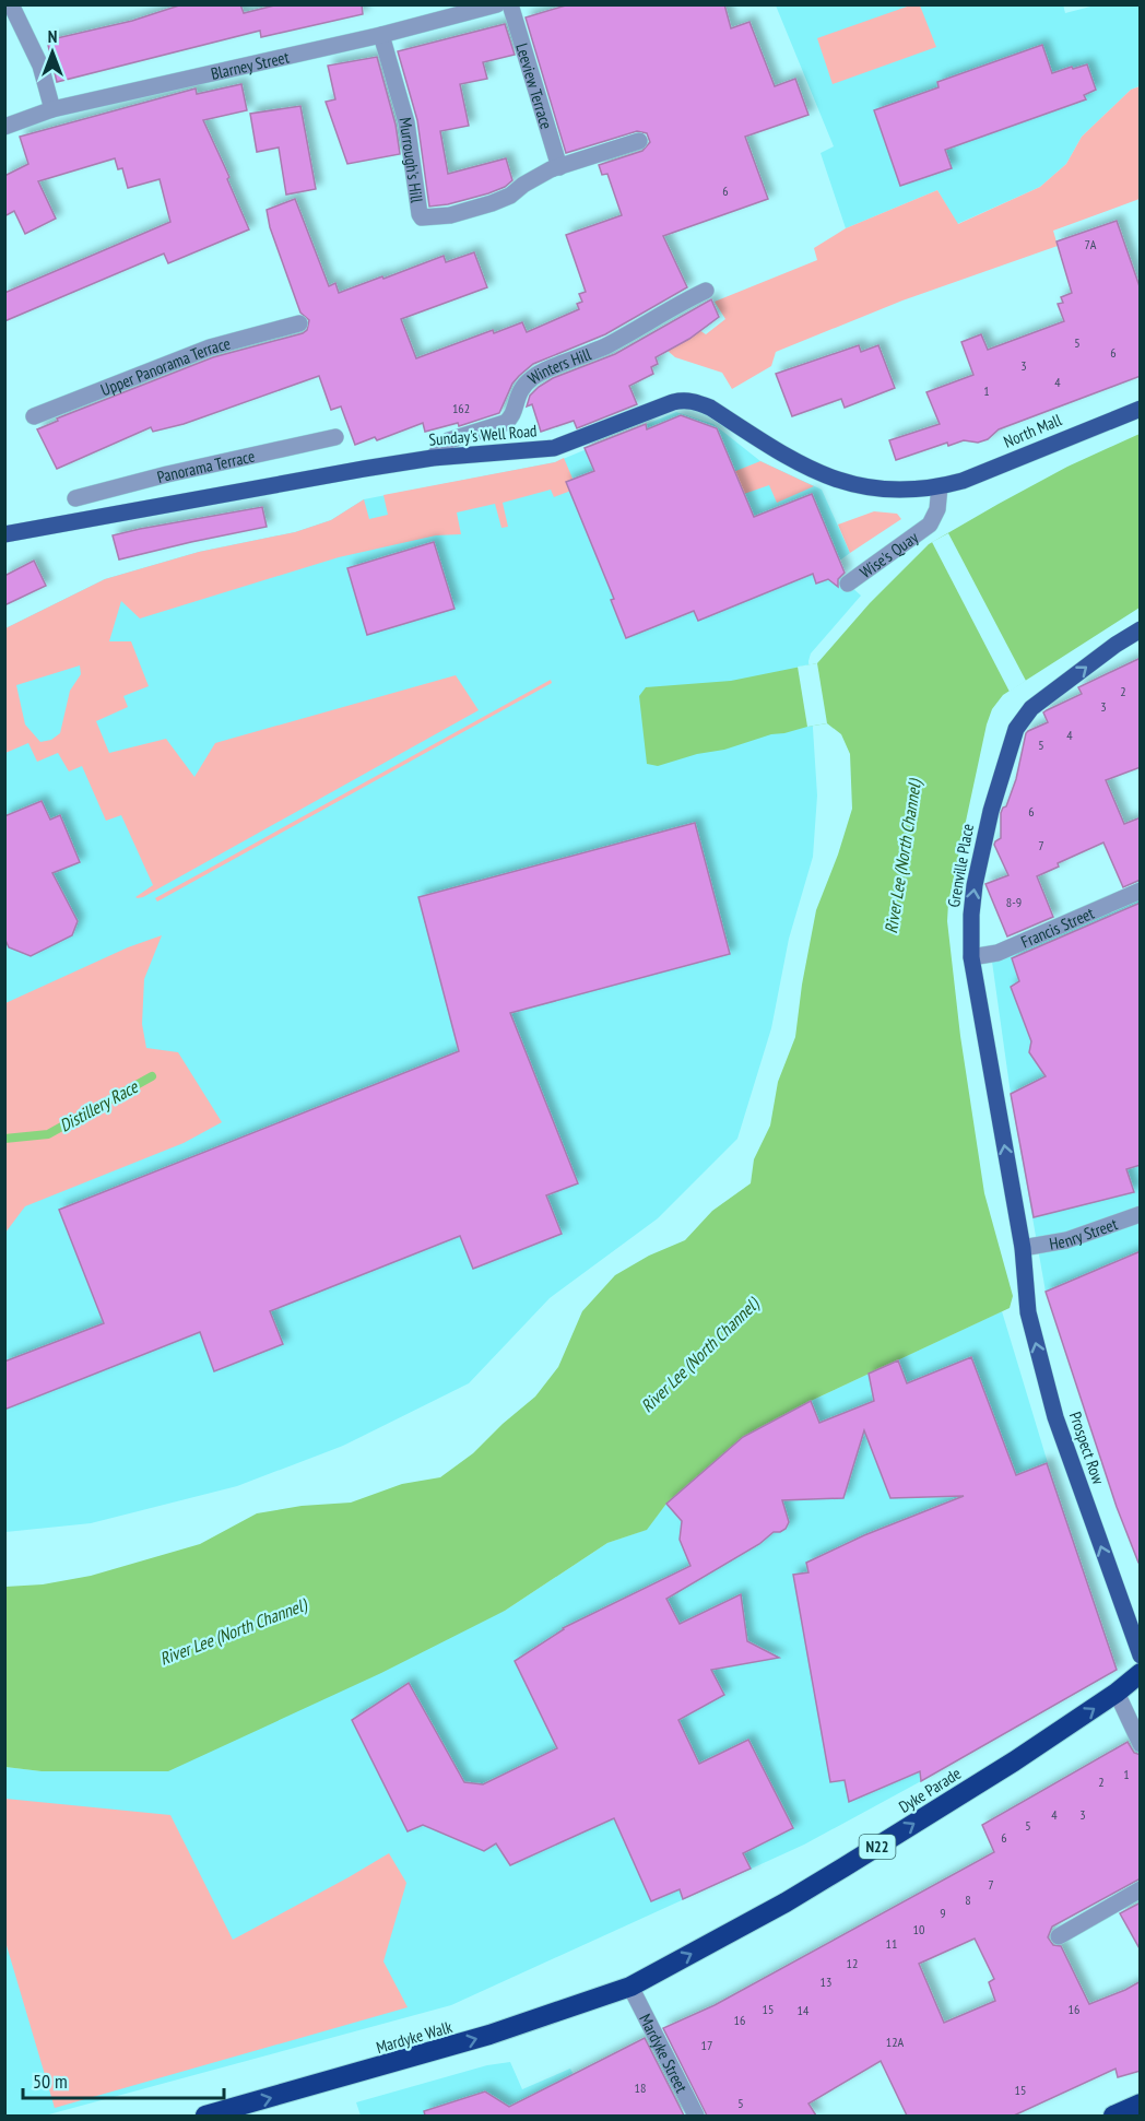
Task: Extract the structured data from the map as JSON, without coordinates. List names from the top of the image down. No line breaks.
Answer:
{"streets":{"highway":["Dyke Parade","N22","Mardyke Walk"],"main road":["North Mall","Sunday's Well Road","Grenville Place","Prospect Row"],"street":["Blarney Street","Leeview Terrace","Murrough's Hill","Upper Panorama Terrace","Winters Hill","Panorama Terrace","Wise's Quay","Francis Street","Henry Street","Mardyke Street"]},"crossings":[["Blarney Street","Murrough's Hill"],["Leeview Terrace","Murrough's Hill"],["Winters Hill","Sunday's Well Road"],["North Mall","Sunday's Well Road"],["North Mall","Wise's Quay"],["Sunday's Well Road","Wise's Quay"],["Grenville Place","Francis Street"],["Grenville Place","Henry Street"],["Grenville Place","Prospect Row"],["Henry Street","Prospect Row"],["Dyke Parade","Mardyke Walk"],["Dyke Parade","Mardyke Street"],["Mardyke Walk","Mardyke Street"]],"one_way":["Grenville Place","Prospect Row","Dyke Parade","Mardyke Walk"],"water":["River Lee (North Channel)","Distillery Race"],"house_numbers":["6","7A","5","6","3","4","1","162","2","3","4","5","6","7","8-9","1","2","4","3","5","6","7","8","9","10","11","12","13","15","16","14","16","12A","17","18","15","5"],"scale_bar":"50 m","north":"top"}
